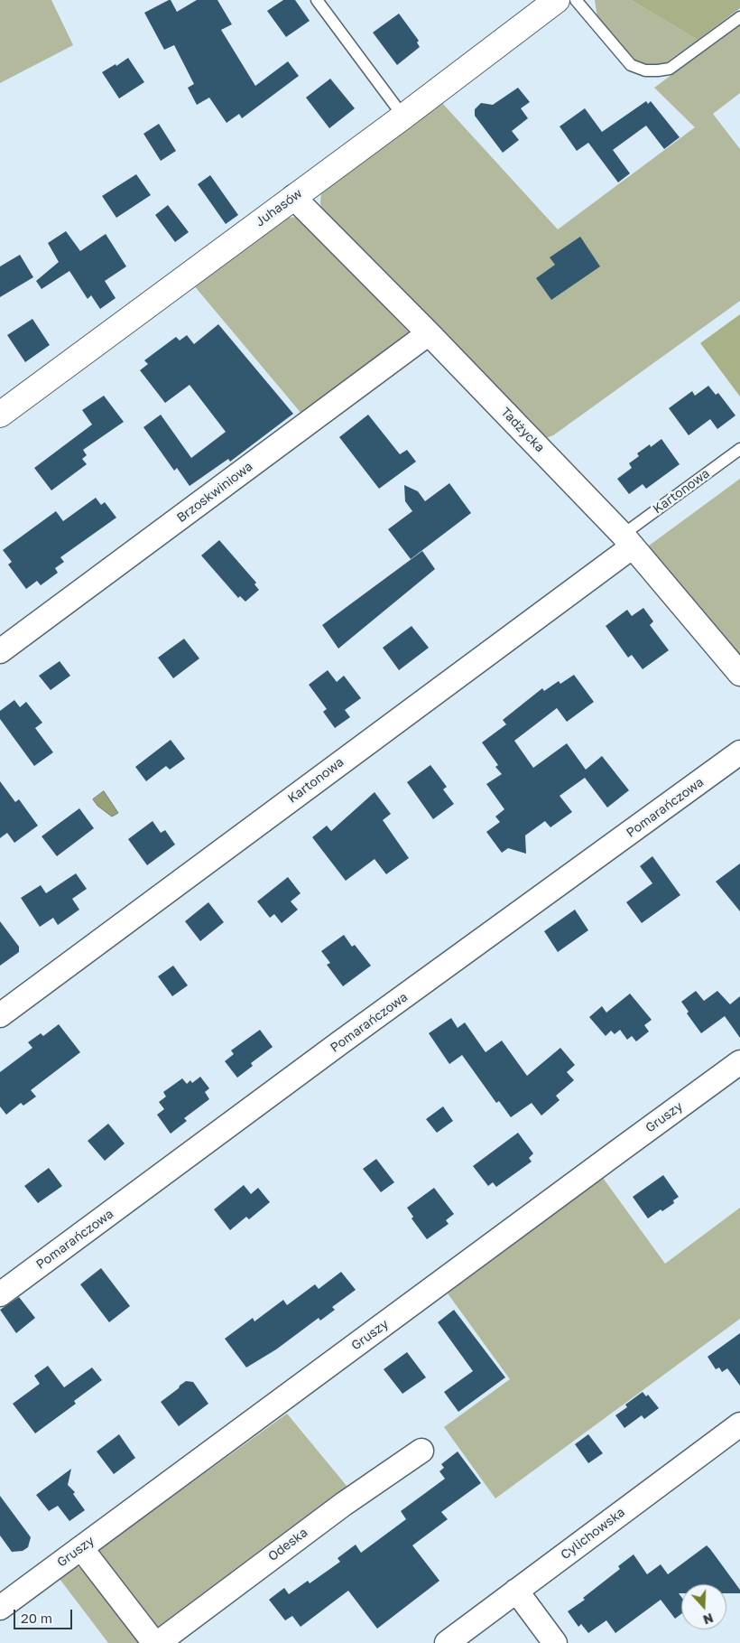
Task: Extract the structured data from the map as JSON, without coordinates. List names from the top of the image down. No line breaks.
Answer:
{"streets":{"street":["Juhasów","Tadżycka","Kartonowa","Brzoskwiniowa","Pomarańczowa","Gruszy","Cylichowska","Odeska"]},"crossings":[["Juhasów","Tadżycka"],["Tadżycka","Kartonowa"],["Tadżycka","Brzoskwiniowa"]],"scale_bar":"20 m","north":"bottom"}
